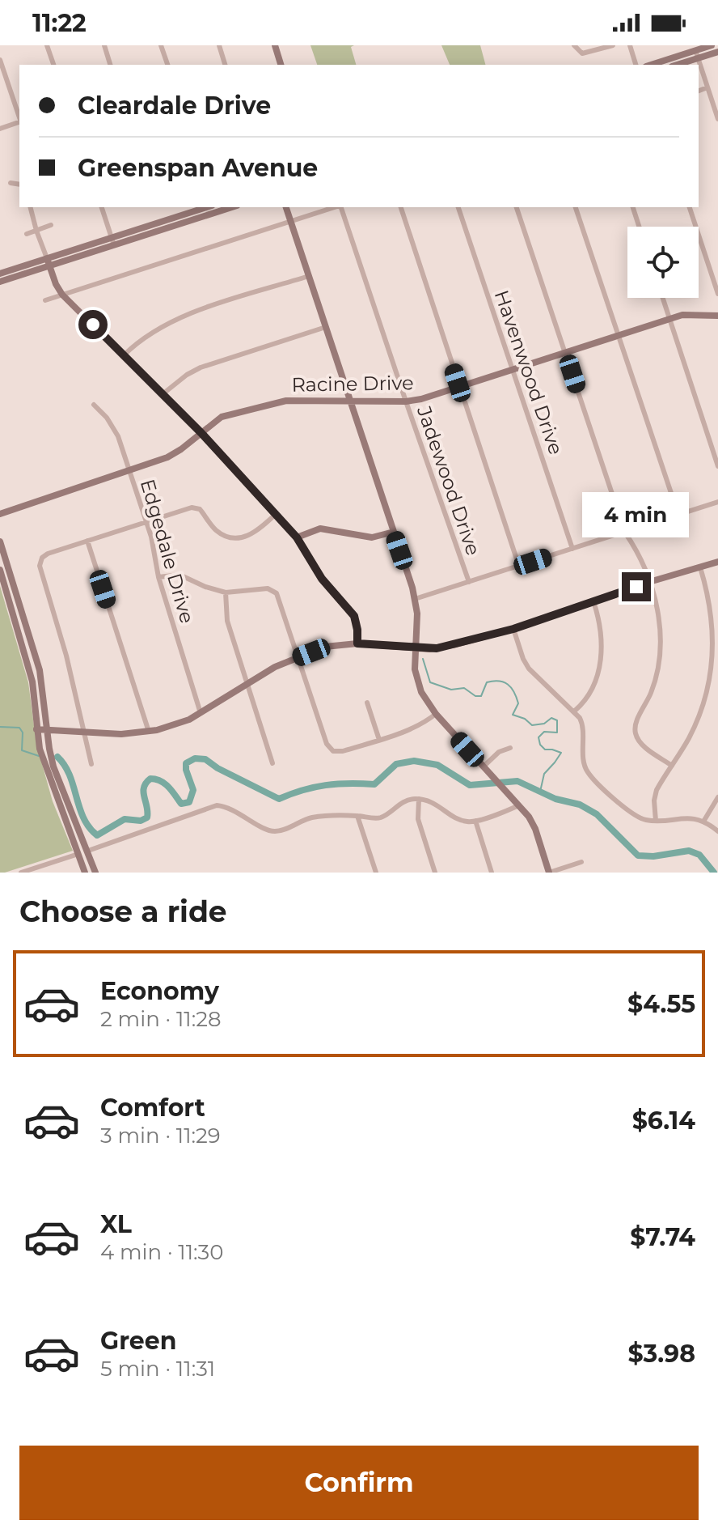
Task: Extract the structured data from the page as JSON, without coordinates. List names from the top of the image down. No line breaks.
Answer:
{"streets":{"street":["Havenwood Drive","Racine Drive","Jadewood Drive","Edgedale Drive"]},"crossings":[["Havenwood Drive","Racine Drive"],["Racine Drive","Jadewood Drive"],["Racine Drive","Edgedale Drive"]],"page":{"status":"11:22","banner":["Cleardale Drive","Greenspan Avenue"],"bubble":"4 min","heading":"Choose a ride","list":[{"name":"Economy","note":"2 min · 11:28","value":"$4.55"},{"name":"Comfort","note":"3 min · 11:29","value":"$6.14"},{"name":"XL","note":"4 min · 11:30","value":"$7.74"},{"name":"Green","note":"5 min · 11:31","value":"$3.98"}],"buttons":"Confirm"}}
